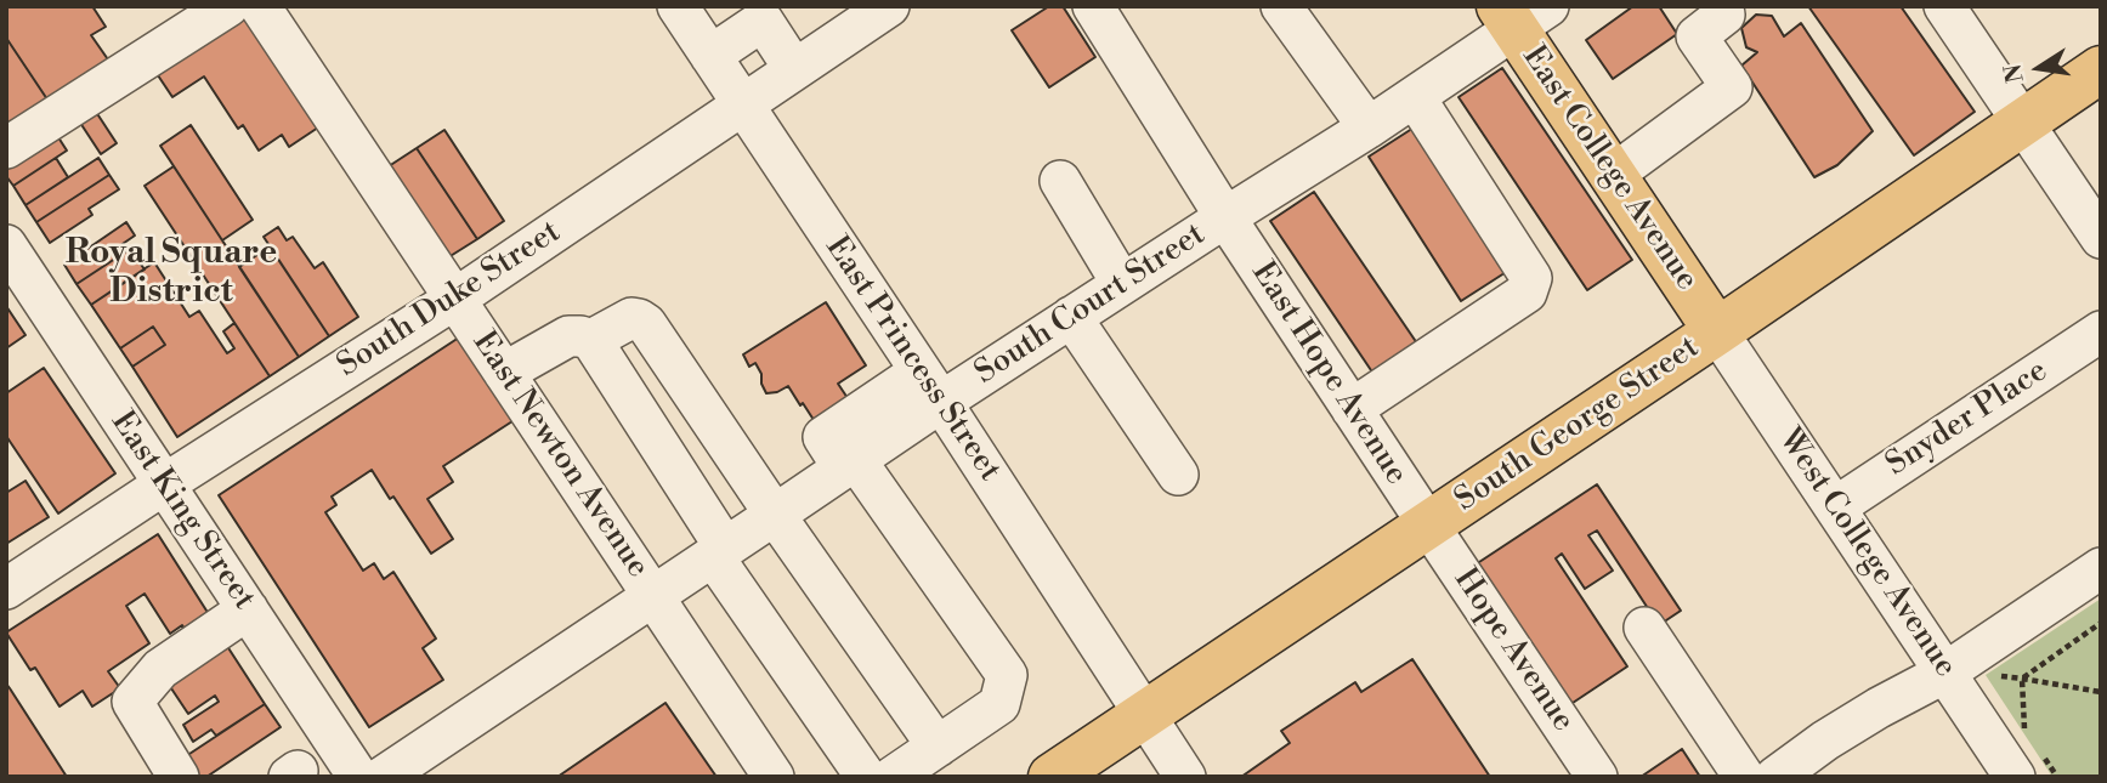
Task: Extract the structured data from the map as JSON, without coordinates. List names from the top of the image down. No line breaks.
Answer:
{"streets":{"main road":["East College Avenue","South George Street"],"street":["South Duke Street","South Court Street","East Princess Street","East Hope Avenue","Snyder Place","East Newton Avenue","East King Street","West College Avenue","Hope Avenue"]},"crossings":[["East College Avenue","South Court Street"],["East College Avenue","South George Street"],["East College Avenue","West College Avenue"],["South Duke Street","East Princess Street"],["South Duke Street","East Newton Avenue"],["South Duke Street","East King Street"],["South Court Street","East Princess Street"],["South Court Street","East Hope Avenue"],["South Court Street","East Newton Avenue"],["East Princess Street","South George Street"],["East Hope Avenue","South George Street"],["East Hope Avenue","Hope Avenue"],["Snyder Place","West College Avenue"],["South George Street","West College Avenue"],["South George Street","Hope Avenue"]],"districts":["Royal Square District"],"north":"left"}
